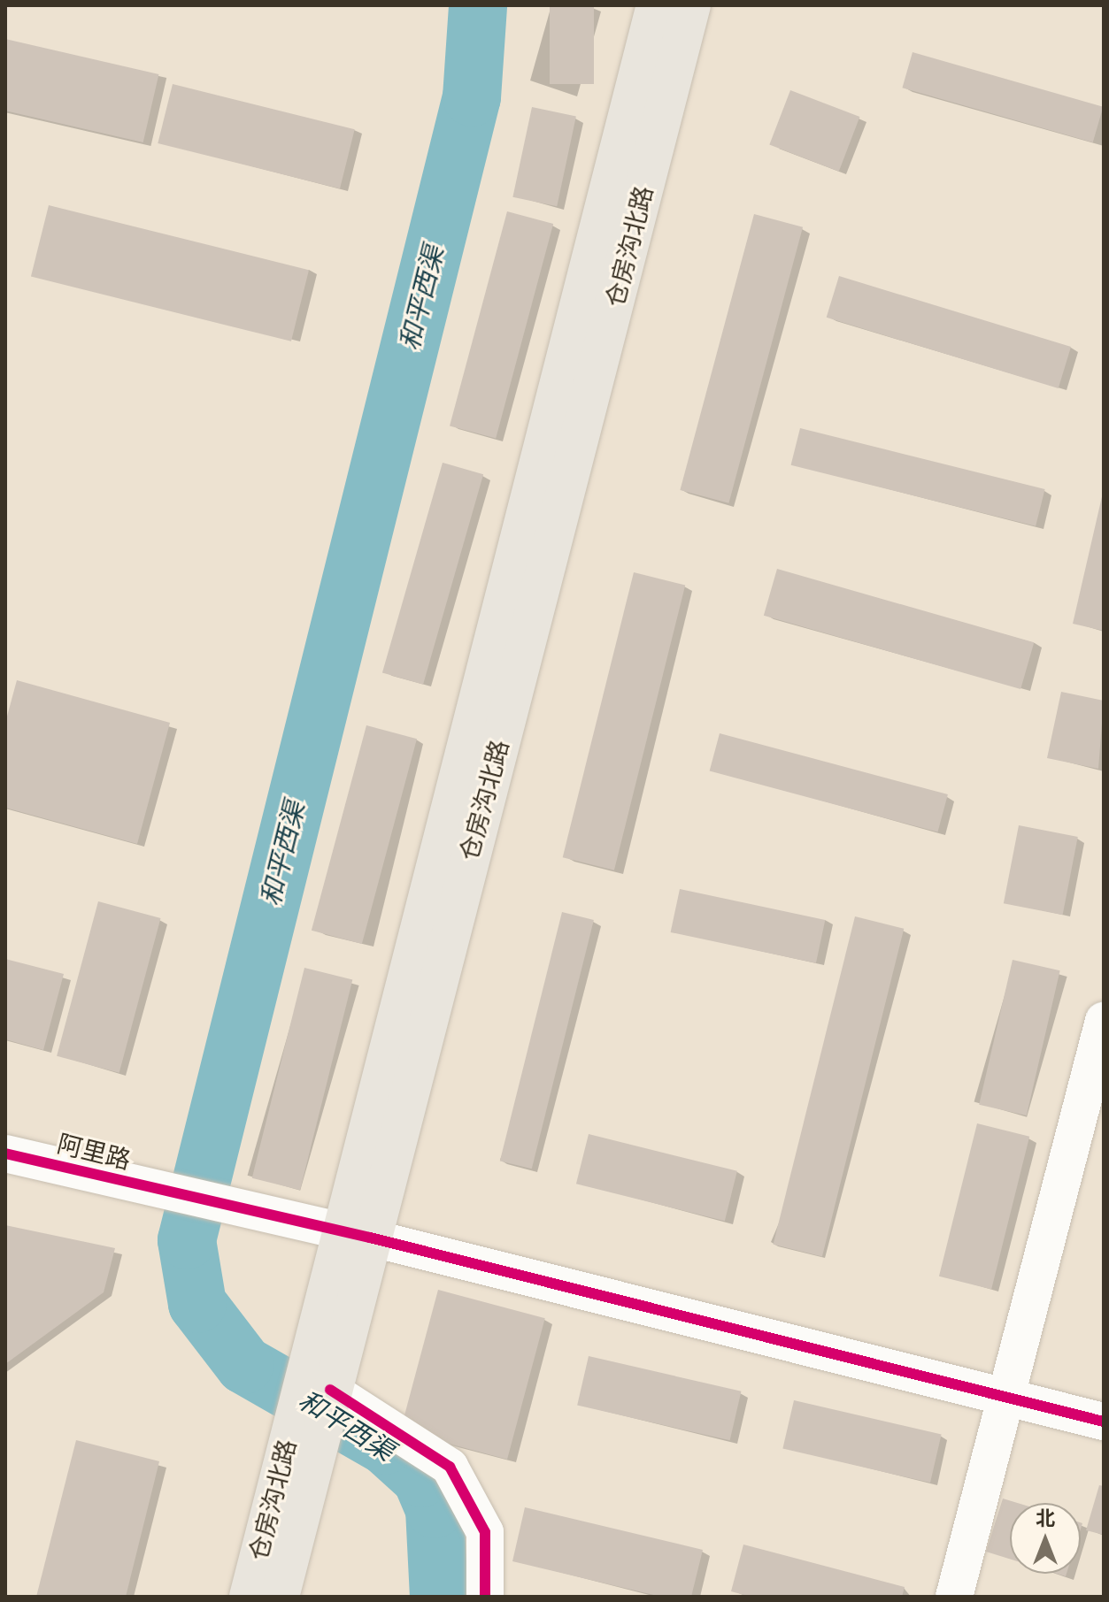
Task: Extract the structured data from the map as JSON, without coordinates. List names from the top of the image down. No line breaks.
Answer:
{"streets":{"main road":["仓房沟北路"],"street":["阿里路"]},"crossings":[["仓房沟北路","阿里路"]],"water":["和平西渠"],"north":"top"}
